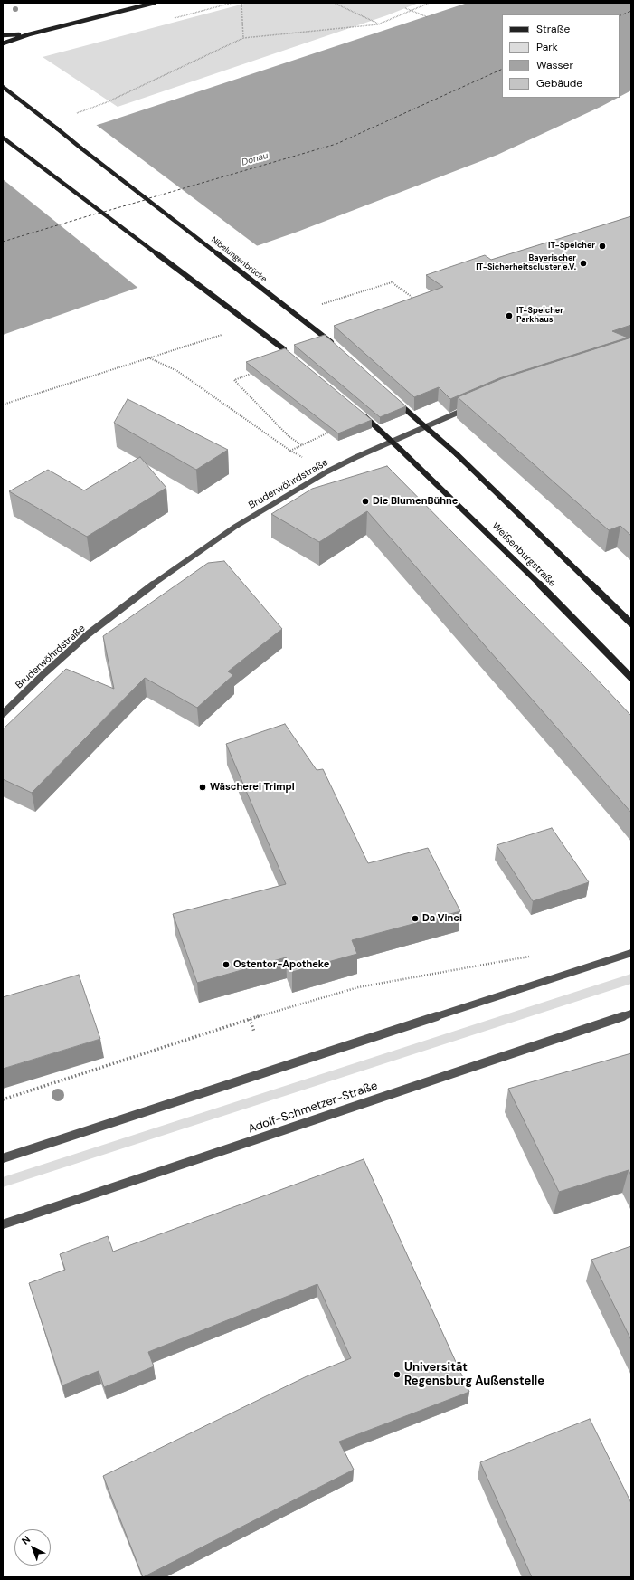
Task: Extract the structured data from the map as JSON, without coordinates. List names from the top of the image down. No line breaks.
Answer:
{"streets":{"main road":["Nibelungenbrücke","Weißenburgstraße"],"street":["Bruderwöhrdstraße","Adolf-Schmetzer-Straße"]},"water":["Donau"],"places":["IT-Speicher","Bayerischer IT-Sicherheitscluster e.V.","IT-Speicher Parkhaus","Die BlumenBühne","Wäscherei Trimpl","Da Vinci","Ostentor-Apotheke","Universität Regensburg Außenstelle"],"legend":["Straße","Park","Wasser","Gebäude"],"north":"top left"}
